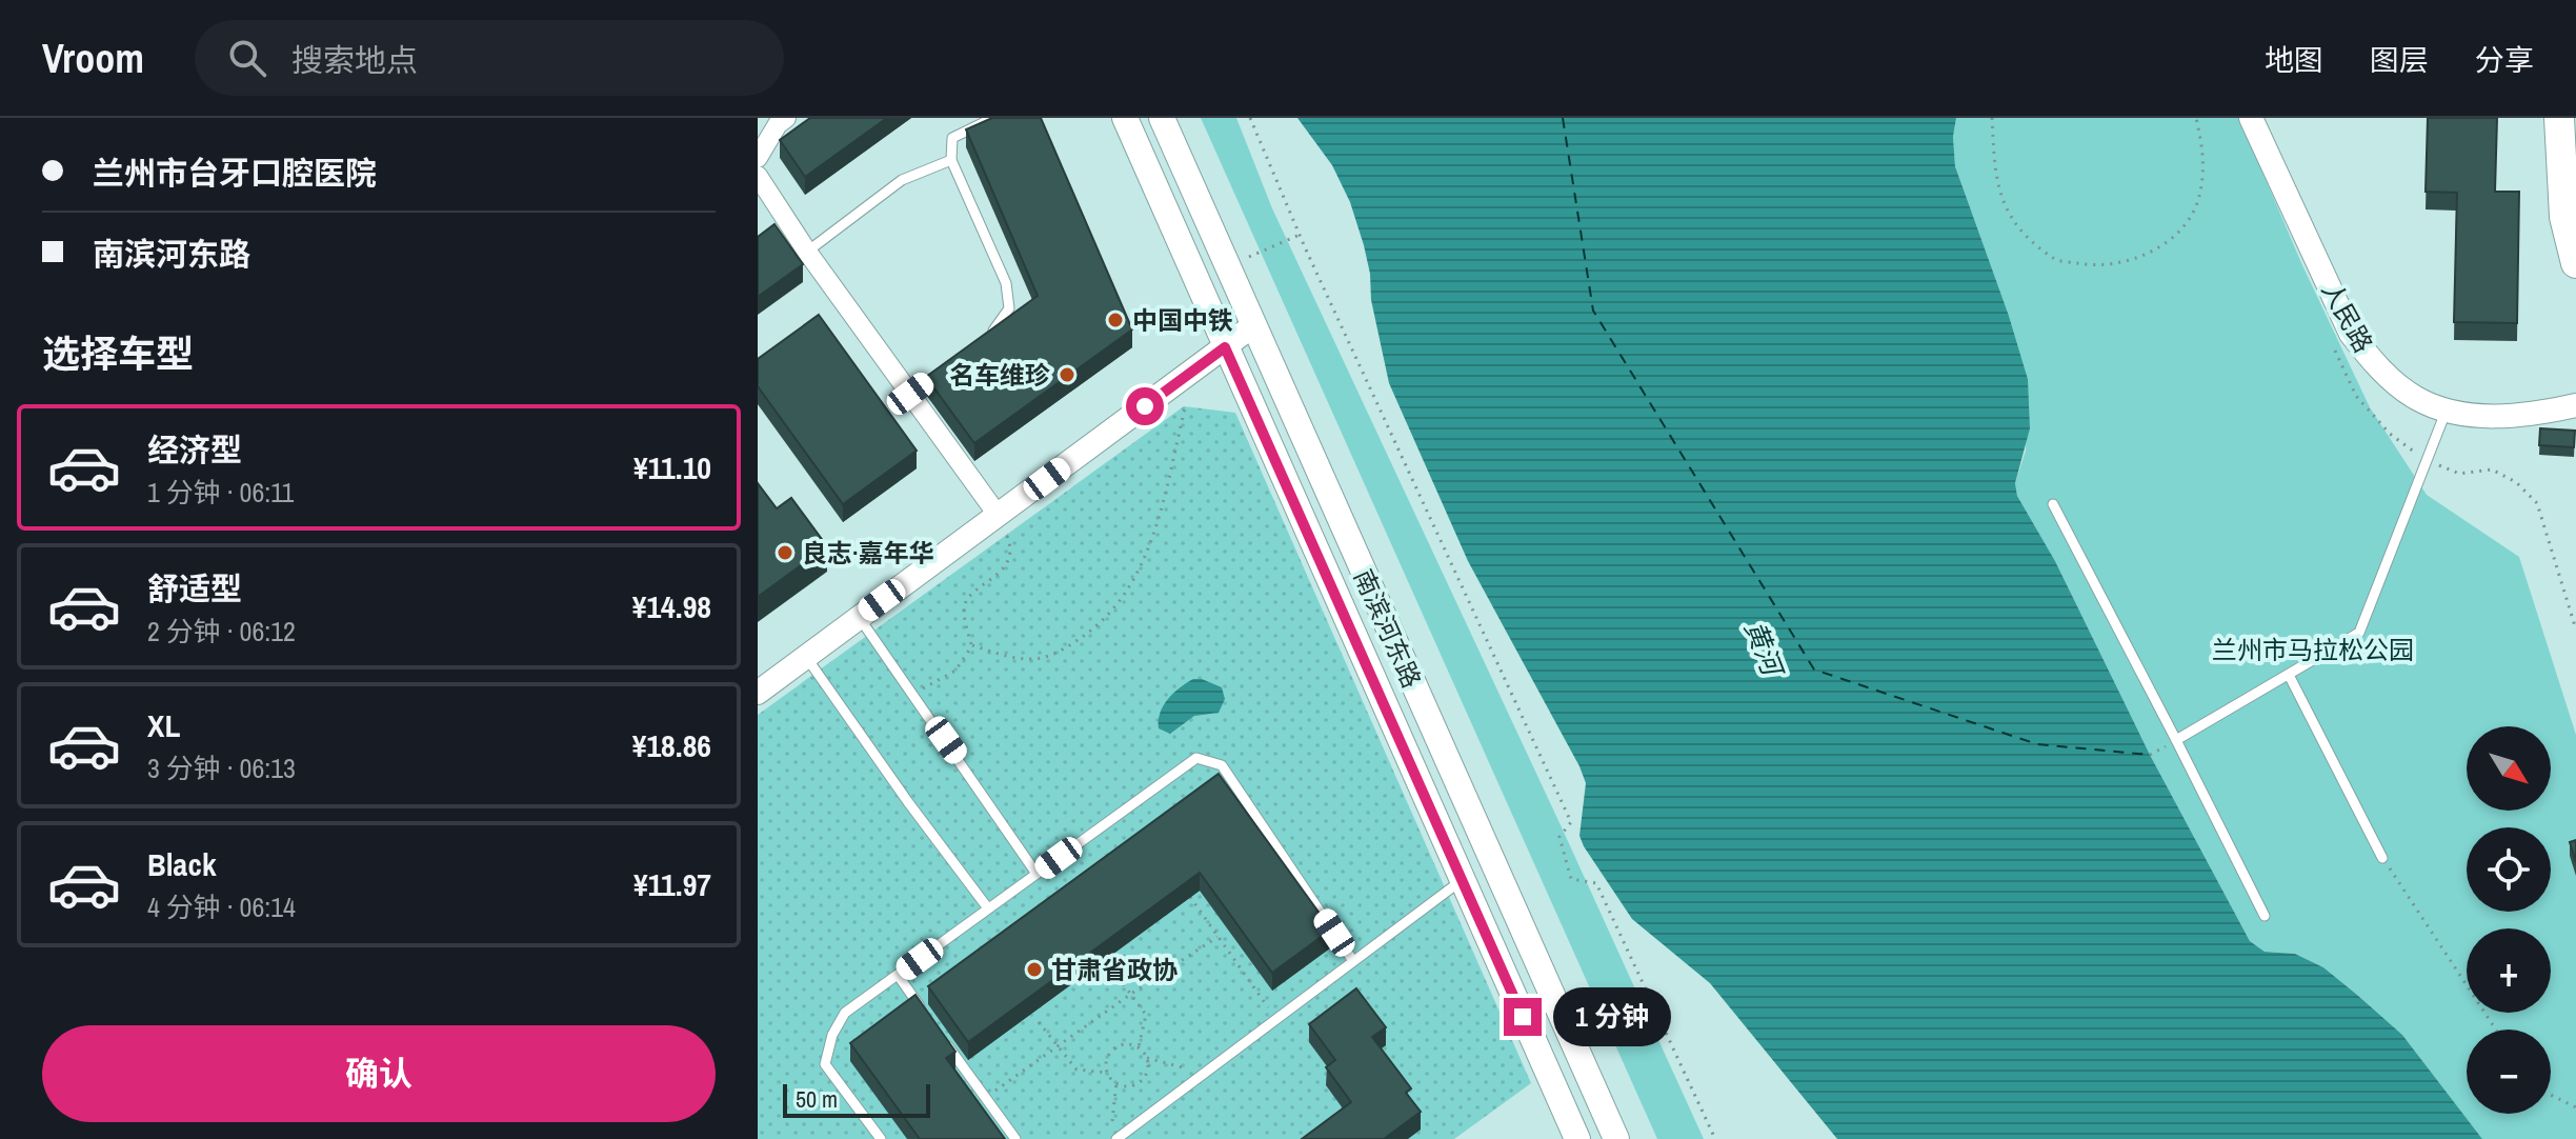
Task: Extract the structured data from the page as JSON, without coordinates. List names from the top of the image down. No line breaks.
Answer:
{"streets":{"main road":["南滨河东路"],"street":["人民路"]},"water":["黄河"],"parks":["兰州市马拉松公园"],"places":["中国中铁","名车维珍","良志·嘉年华","甘肃省政协"],"scale_bar":"50 m","north":"bottom right","page":{"header":"Vroom","search":"搜索地点","nav":["地图","图层","分享"],"banner":["兰州市台牙口腔医院","南滨河东路"],"heading":"选择车型","list":[{"name":"经济型","note":"1 分钟 · 06:11","value":"¥11.10"},{"name":"舒适型","note":"2 分钟 · 06:12","value":"¥14.98"},{"name":"XL","note":"3 分钟 · 06:13","value":"¥18.86"},{"name":"Black","note":"4 分钟 · 06:14","value":"¥11.97"}],"map_buttons":["+","−"],"bubble":"1 分钟","buttons":"确认","scale":"50 m"}}
